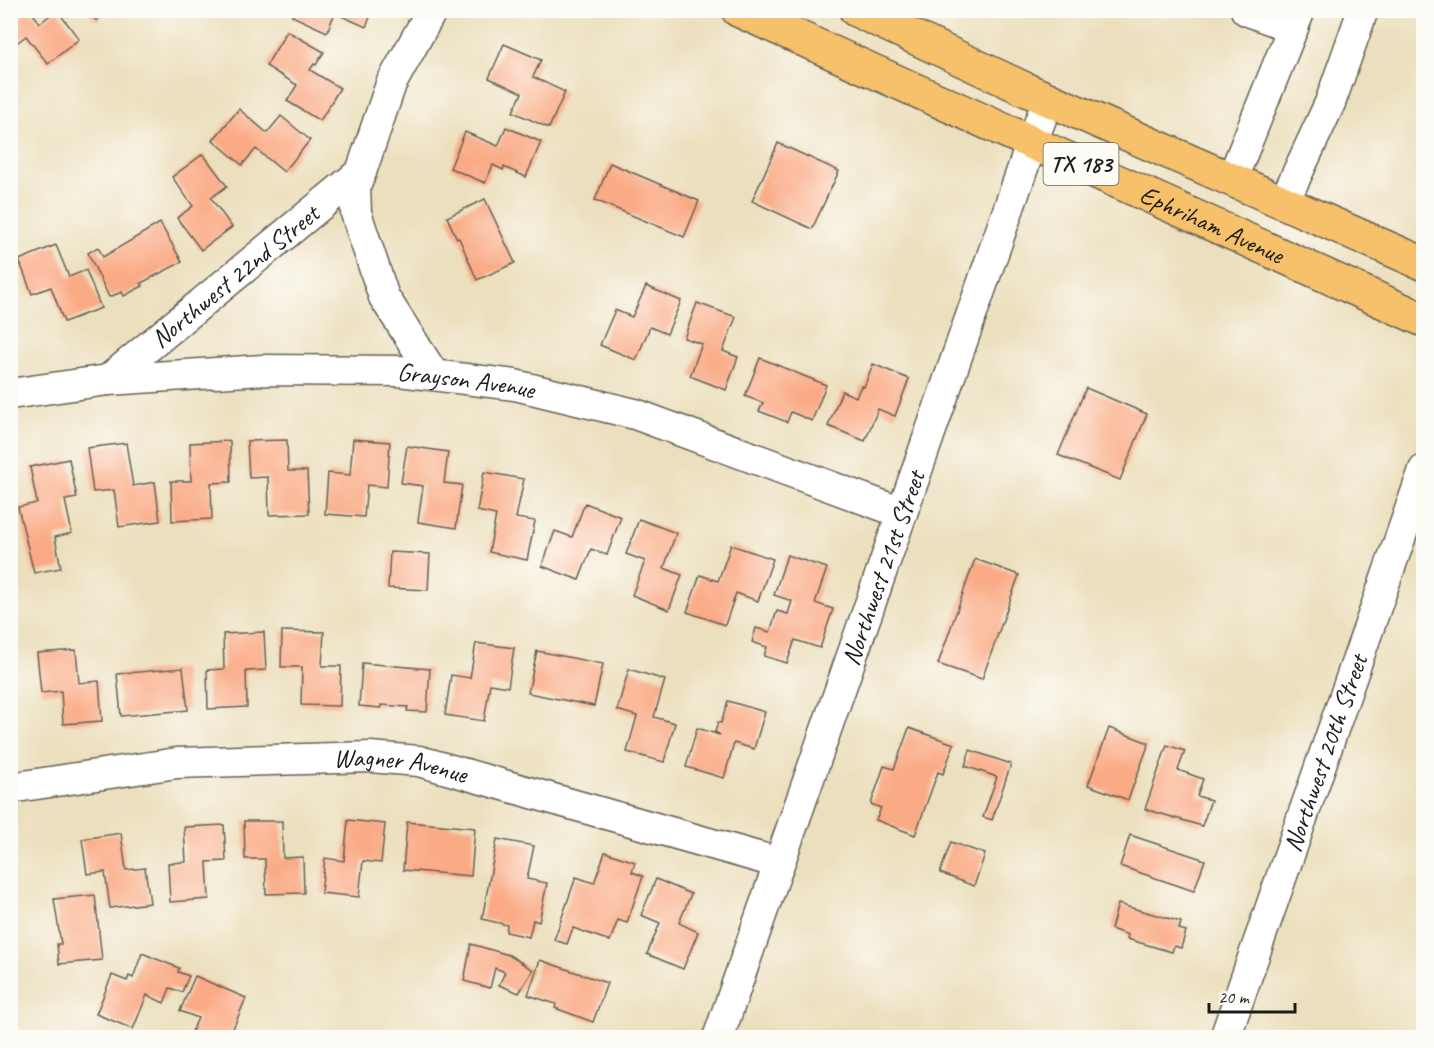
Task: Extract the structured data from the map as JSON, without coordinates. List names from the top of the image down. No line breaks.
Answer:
{"streets":{"main road":["TX 183","Ephriham Avenue"],"street":["Northwest 22nd Street","Grayson Avenue","Northwest 21st Street","Northwest 20th Street","Wagner Avenue"]},"crossings":[["Ephriham Avenue","Northwest 21st Street"],["Northwest 22nd Street","Grayson Avenue"],["Grayson Avenue","Northwest 21st Street"],["Northwest 21st Street","Wagner Avenue"]],"scale_bar":"20 m"}
